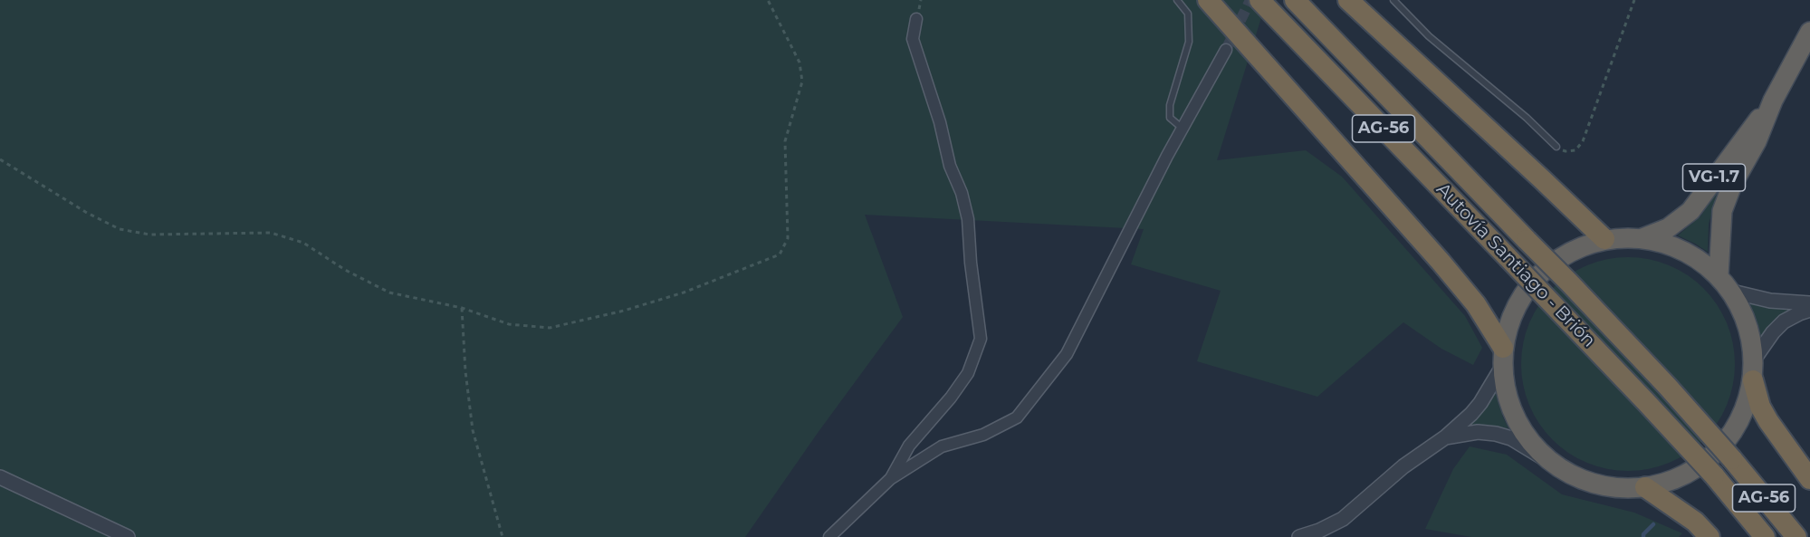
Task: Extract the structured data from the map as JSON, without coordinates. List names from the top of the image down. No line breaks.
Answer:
{"streets":{"highway":["AG-56","VG-1.7","Autovía Santiago - Brión"]}}
